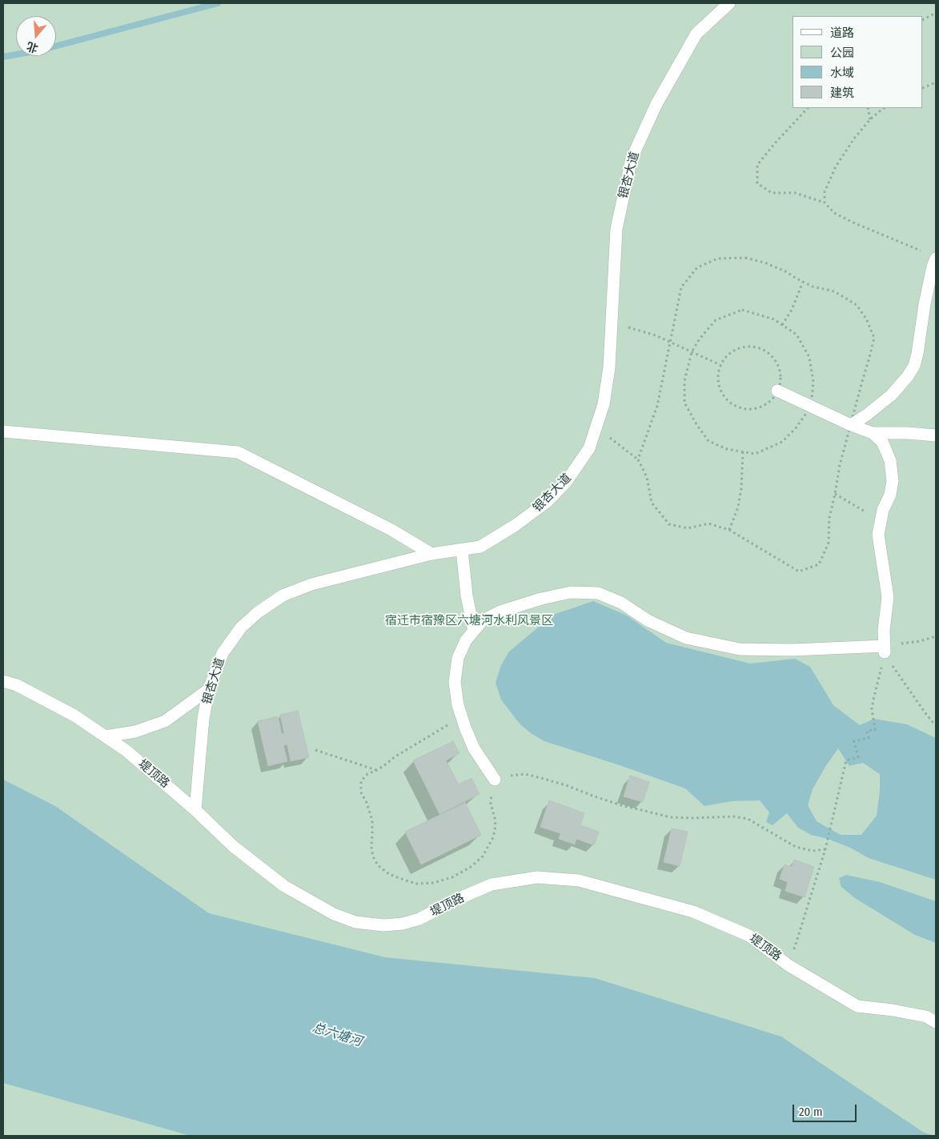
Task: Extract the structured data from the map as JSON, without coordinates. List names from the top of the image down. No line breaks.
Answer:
{"streets":{"street":["银杏大道","堤顶路"]},"crossings":[["银杏大道","堤顶路"]],"water":["总六塘河"],"parks":["宿迁市宿豫区六塘河水利风景区"],"legend":["道路","公园","水域","建筑"],"scale_bar":"20 m","north":"bottom"}
